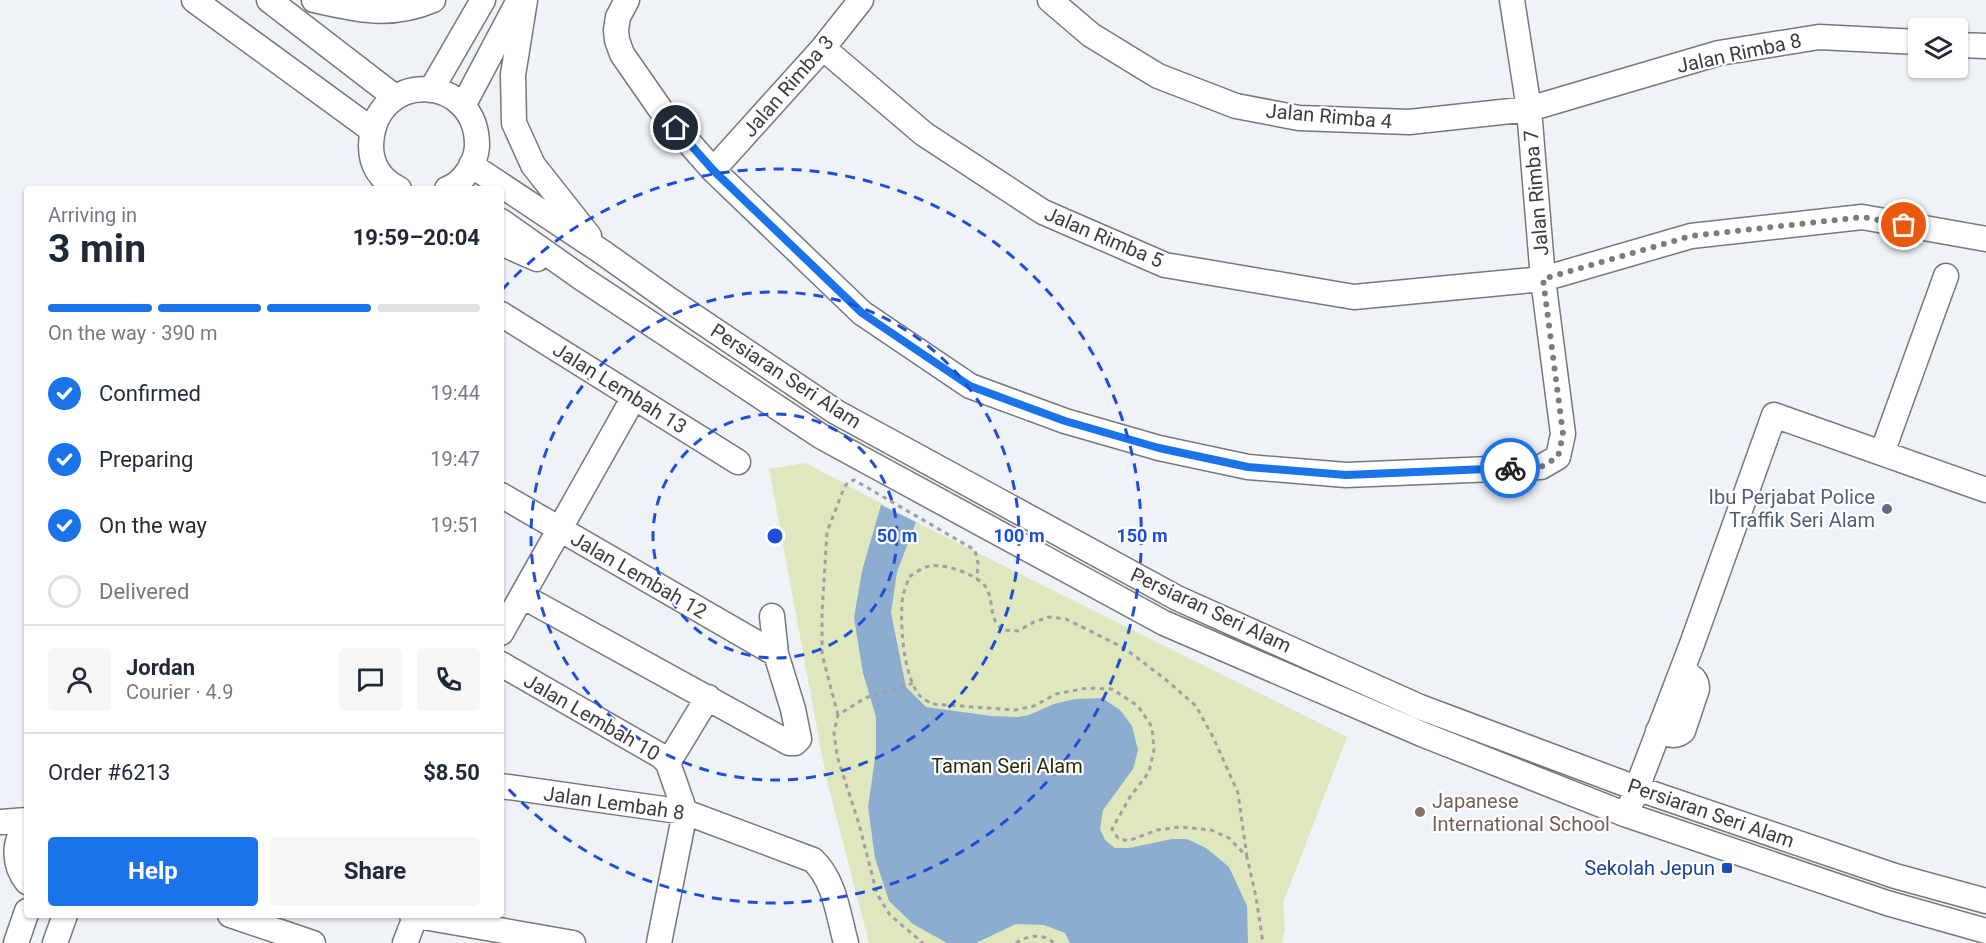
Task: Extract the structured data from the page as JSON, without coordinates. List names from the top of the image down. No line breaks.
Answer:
{"streets":{"street":["Jalan Rimba 8","Jalan Rimba 3","Jalan Rimba 4","Jalan Rimba 7","Jalan Rimba 5","Persiaran Seri Alam","Jalan Lembah 13","Jalan Lembah 12","Jalan Lembah 10","Jalan Lembah 8"]},"crossings":[["Jalan Rimba 8","Jalan Rimba 4"],["Jalan Rimba 8","Jalan Rimba 7"],["Jalan Rimba 3","Jalan Rimba 7"],["Jalan Rimba 3","Jalan Rimba 5"],["Jalan Rimba 4","Jalan Rimba 7"],["Jalan Rimba 7","Jalan Rimba 5"],["Jalan Lembah 10","Jalan Lembah 8"]],"parks":["Taman Seri Alam"],"places":{"other":["Ibu Perjabat Police Traffik Seri Alam","Japanese International School"],"transit":["Sekolah Jepun"]},"page":{"heading":["3 min","Arriving in","19:59–20:04"],"panel":["Jordan","Courier · 4.9","Order #6213","$8.50"],"bar":"On the way · 390 m","list":[["Confirmed","19:44"],["Preparing","19:47"],["On the way","19:51"],"Delivered"],"buttons":["Help","Share"]},"rings":["50 m","100 m","150 m"]}
